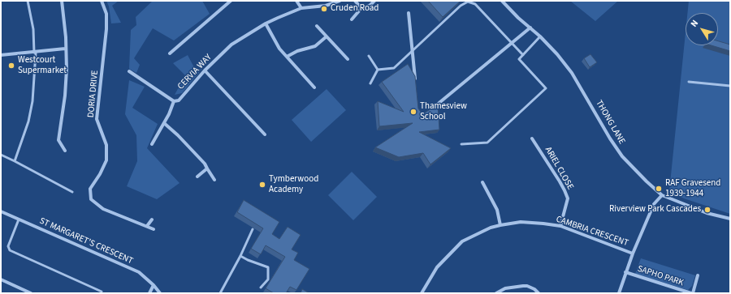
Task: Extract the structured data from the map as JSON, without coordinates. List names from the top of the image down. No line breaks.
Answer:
{"streets":{"street":["CERVIA WAY","DORIA DRIVE","THONG LANE","ARIEL CLOSE","CAMBRIA CRESCENT","ST MARGARET'S CRESCENT","SAPHO PARK"]},"crossings":[["ARIEL CLOSE","CAMBRIA CRESCENT"]],"places":["Cruden Road","Westcourt Supermarket","Thamesview School","Tymberwood Academy","RAF Gravesend 1939-1944","Riverview Park Cascades"],"north":"top left"}
